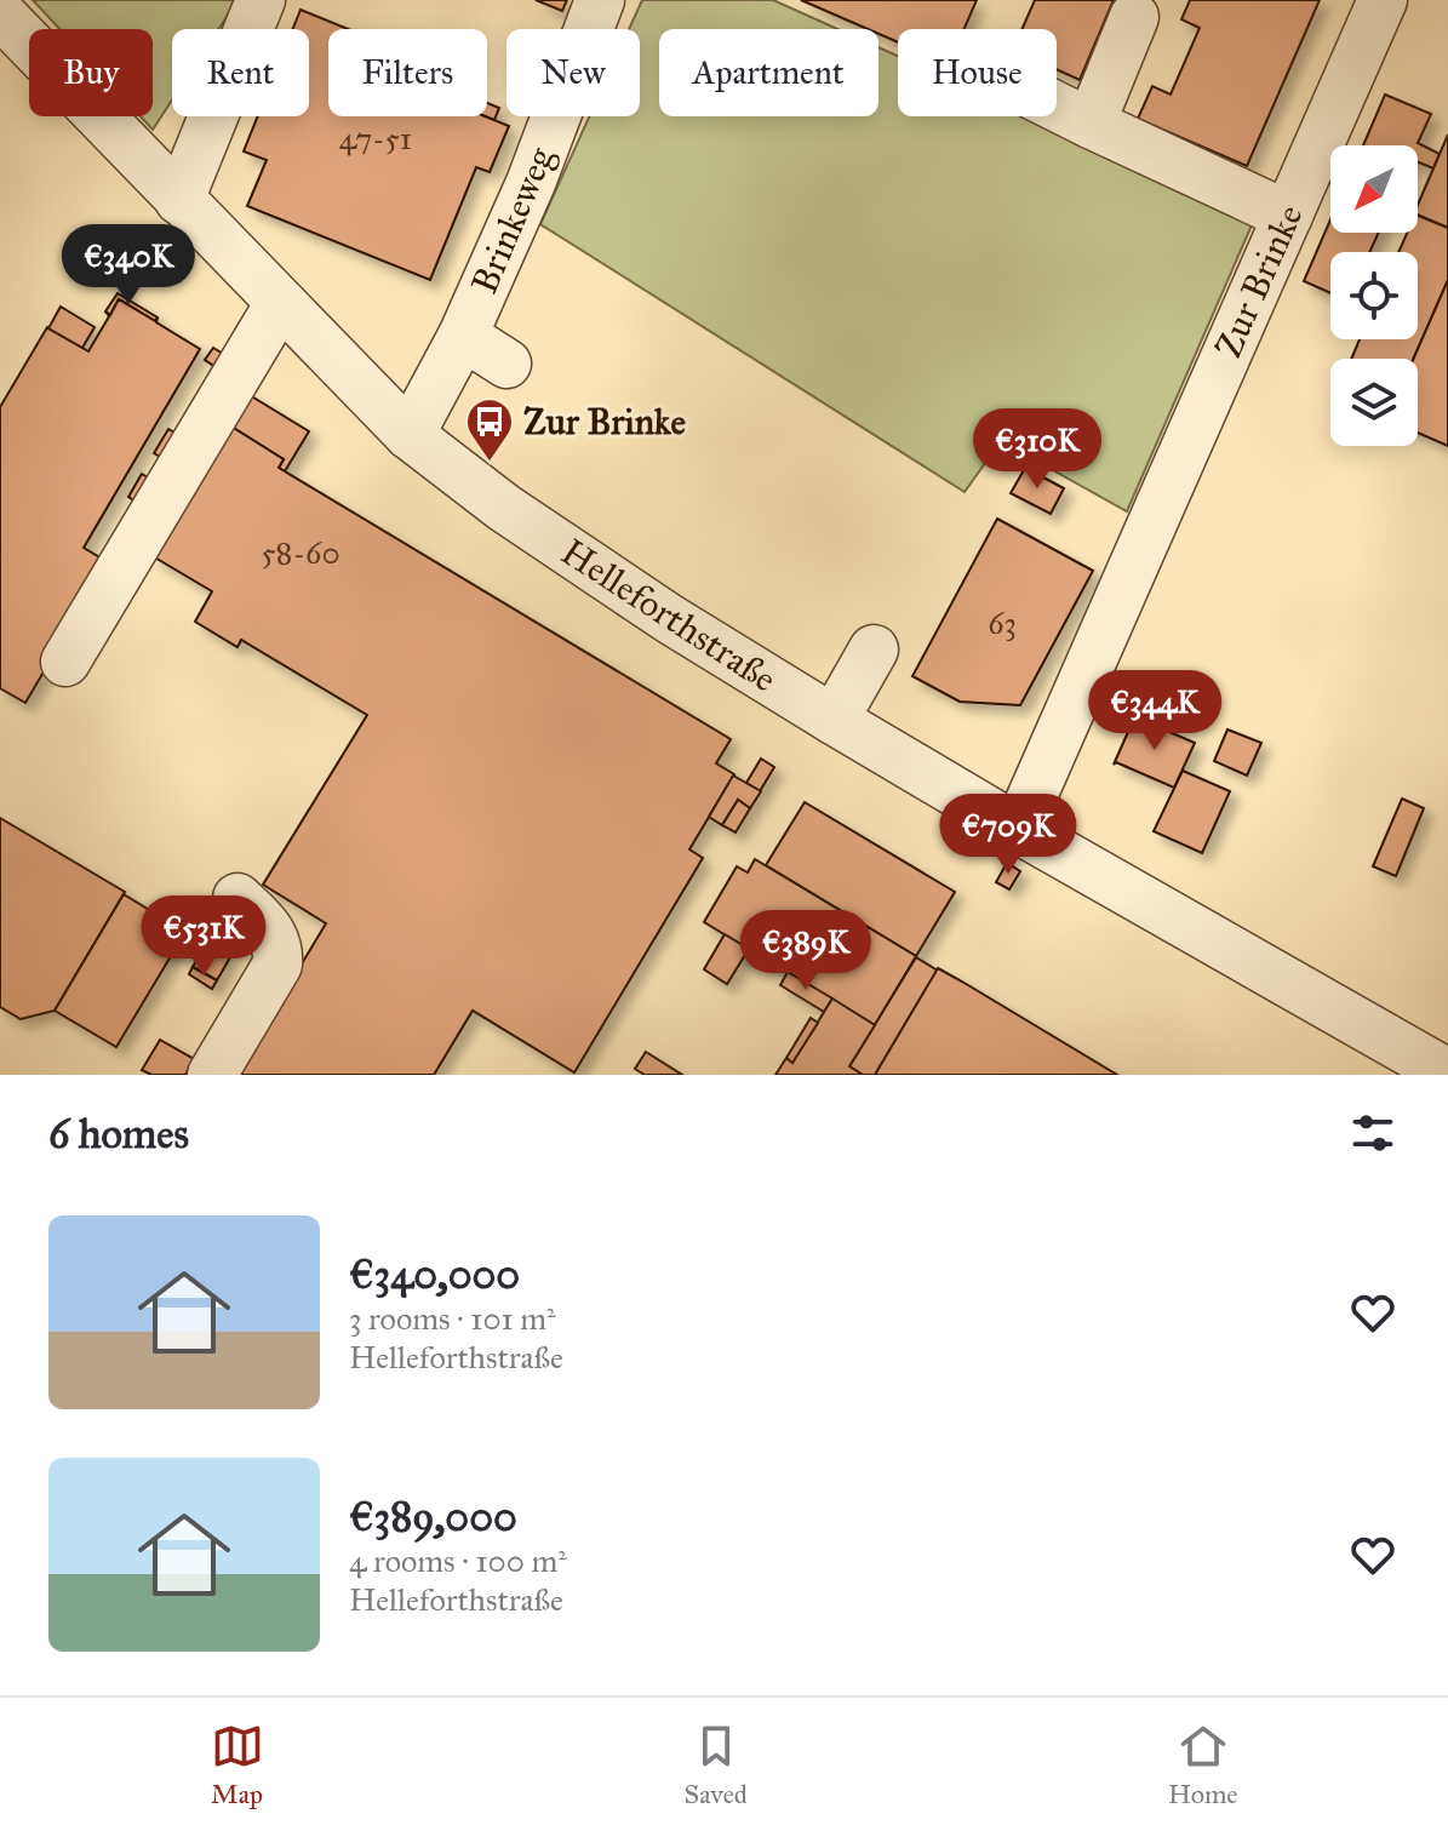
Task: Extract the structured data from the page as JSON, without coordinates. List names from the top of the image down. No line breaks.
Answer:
{"streets":{"street":["Brinkeweg","Zur Brinke","Helleforthstraße"]},"crossings":[["Brinkeweg","Helleforthstraße"],["Zur Brinke","Helleforthstraße"]],"places":{"bus stop":["Zur Brinke"]},"house_numbers":["47-51","58-60","63"],"north":"bottom left","page":{"chip":["Buy","Rent","Filters","New","Apartment","House"],"price":["€340K","€310K","€344K","€709K","€531K","€389K"],"heading":"6 homes","list":[{"name":"€340,000","note":"3 rooms · 101 m² · Helleforthstraße"},{"name":"€389,000","note":"4 rooms · 100 m² · Helleforthstraße"}],"tabs":["Map","Saved","Home"]}}
